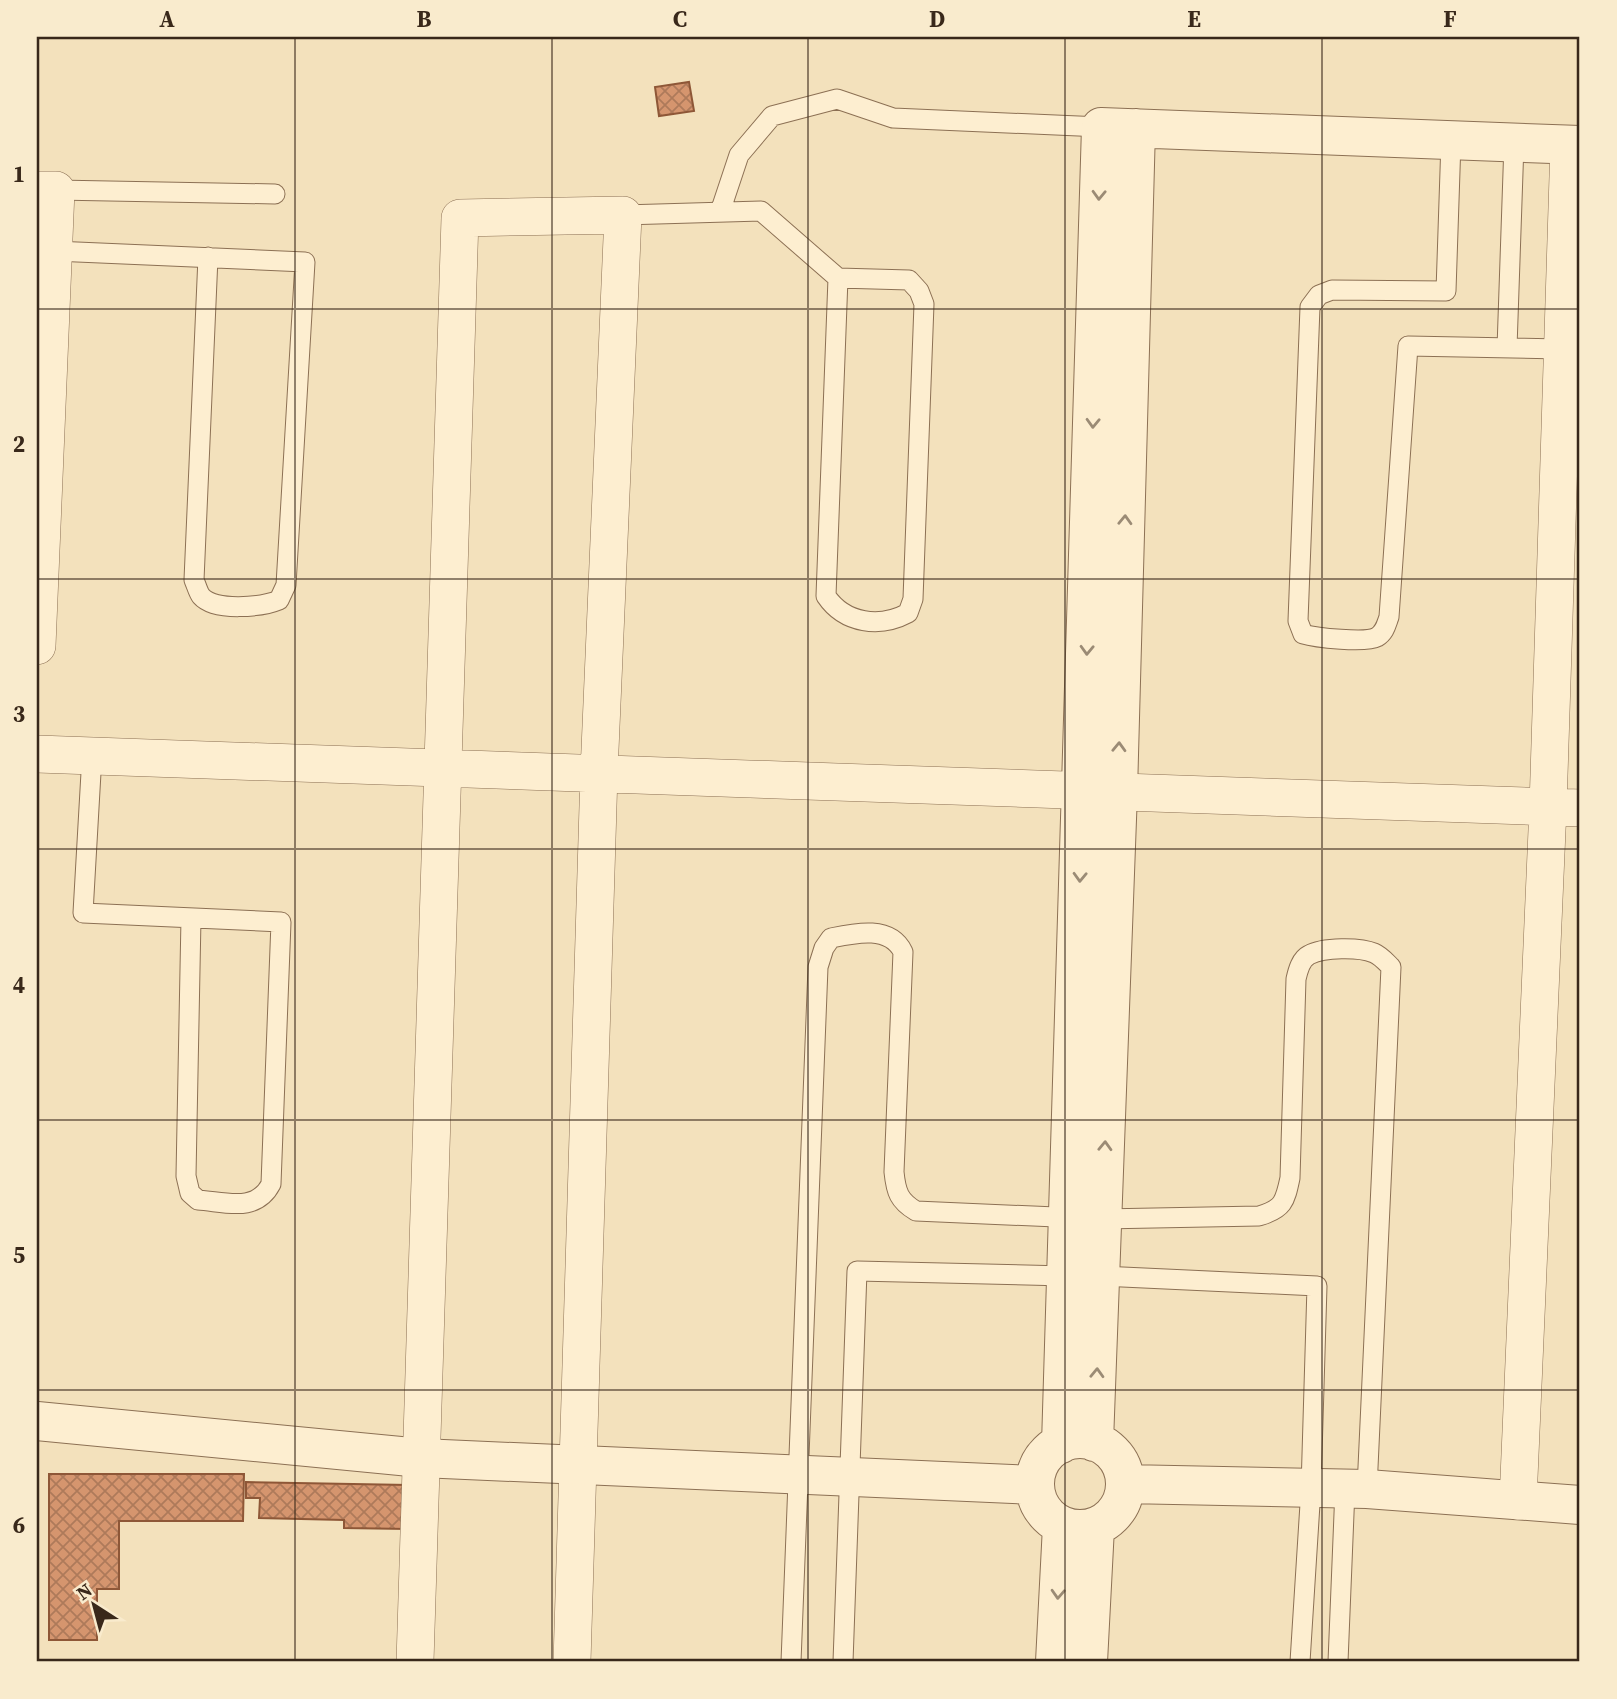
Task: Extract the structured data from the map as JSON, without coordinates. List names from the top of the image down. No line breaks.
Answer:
{"north":"top left","grid":{"columns":["A","B","C","D","E","F"],"rows":["1","2","3","4","5","6"]}}
